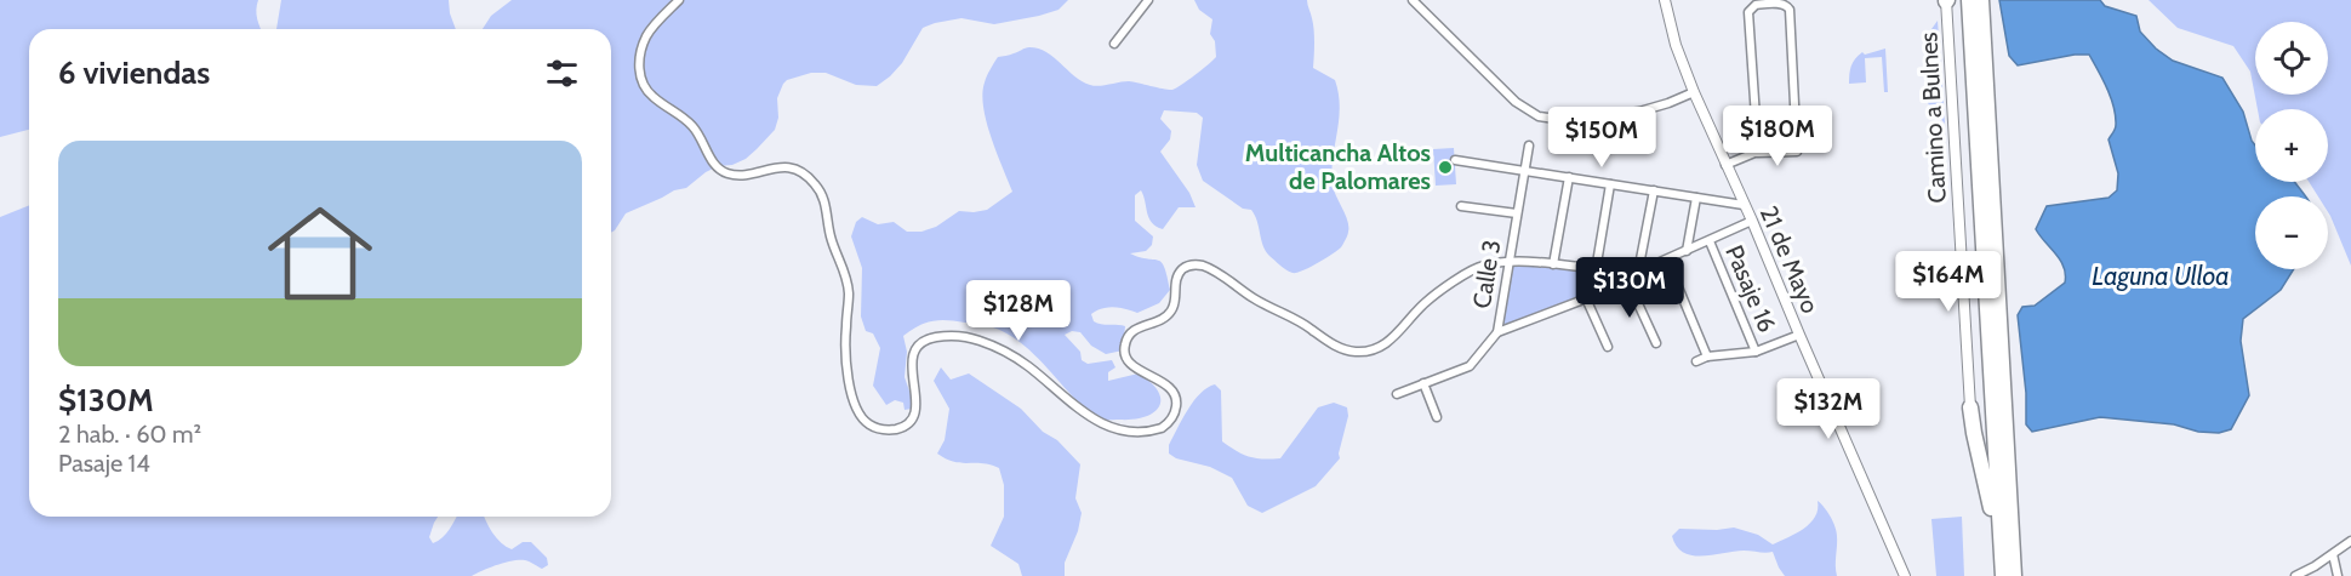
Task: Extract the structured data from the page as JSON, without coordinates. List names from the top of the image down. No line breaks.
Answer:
{"streets":{"street":["Camino a Bulnes","21 de Mayo","Calle 3","Pasaje 16"]},"water":["Laguna Ulloa"],"places":["Multicancha Altos de Palomares"],"page":{"map_buttons":["+","−"],"heading":"6 viviendas","price":["$180M","$150M","$164M","$130M","$128M","$132M"],"list":[{"name":"$130M","note":"2 hab. · 60 m² · Pasaje 14"}]}}
